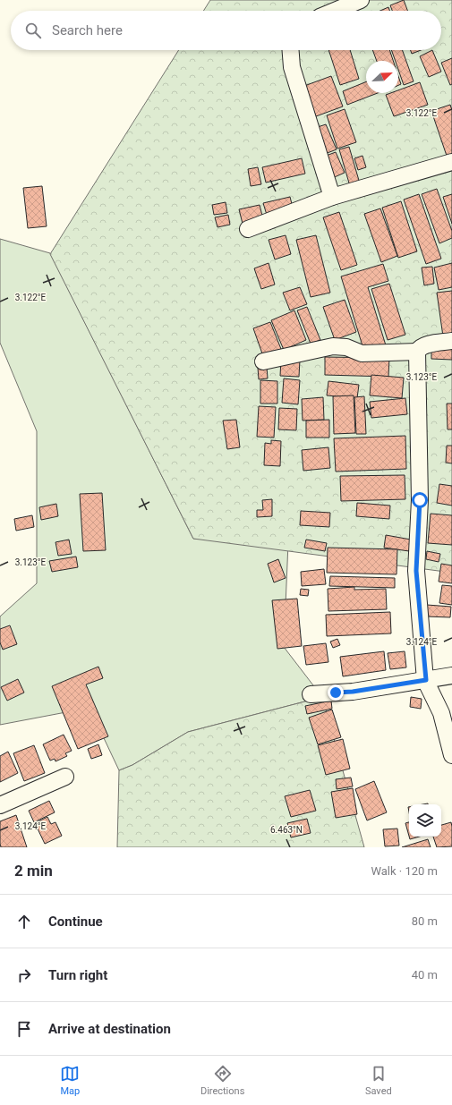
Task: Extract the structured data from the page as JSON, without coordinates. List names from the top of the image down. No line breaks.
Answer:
{"north":"top right","page":{"search":"Search here","heading":["2 min","Walk · 120 m"],"list":[["Continue","80 m"],["Turn right","40 m"],"Arrive at destination"],"nav":["Map","Directions","Saved"]},"coordinates":["3.122°E","3.123°E","3.124°E","6.463°N"]}
